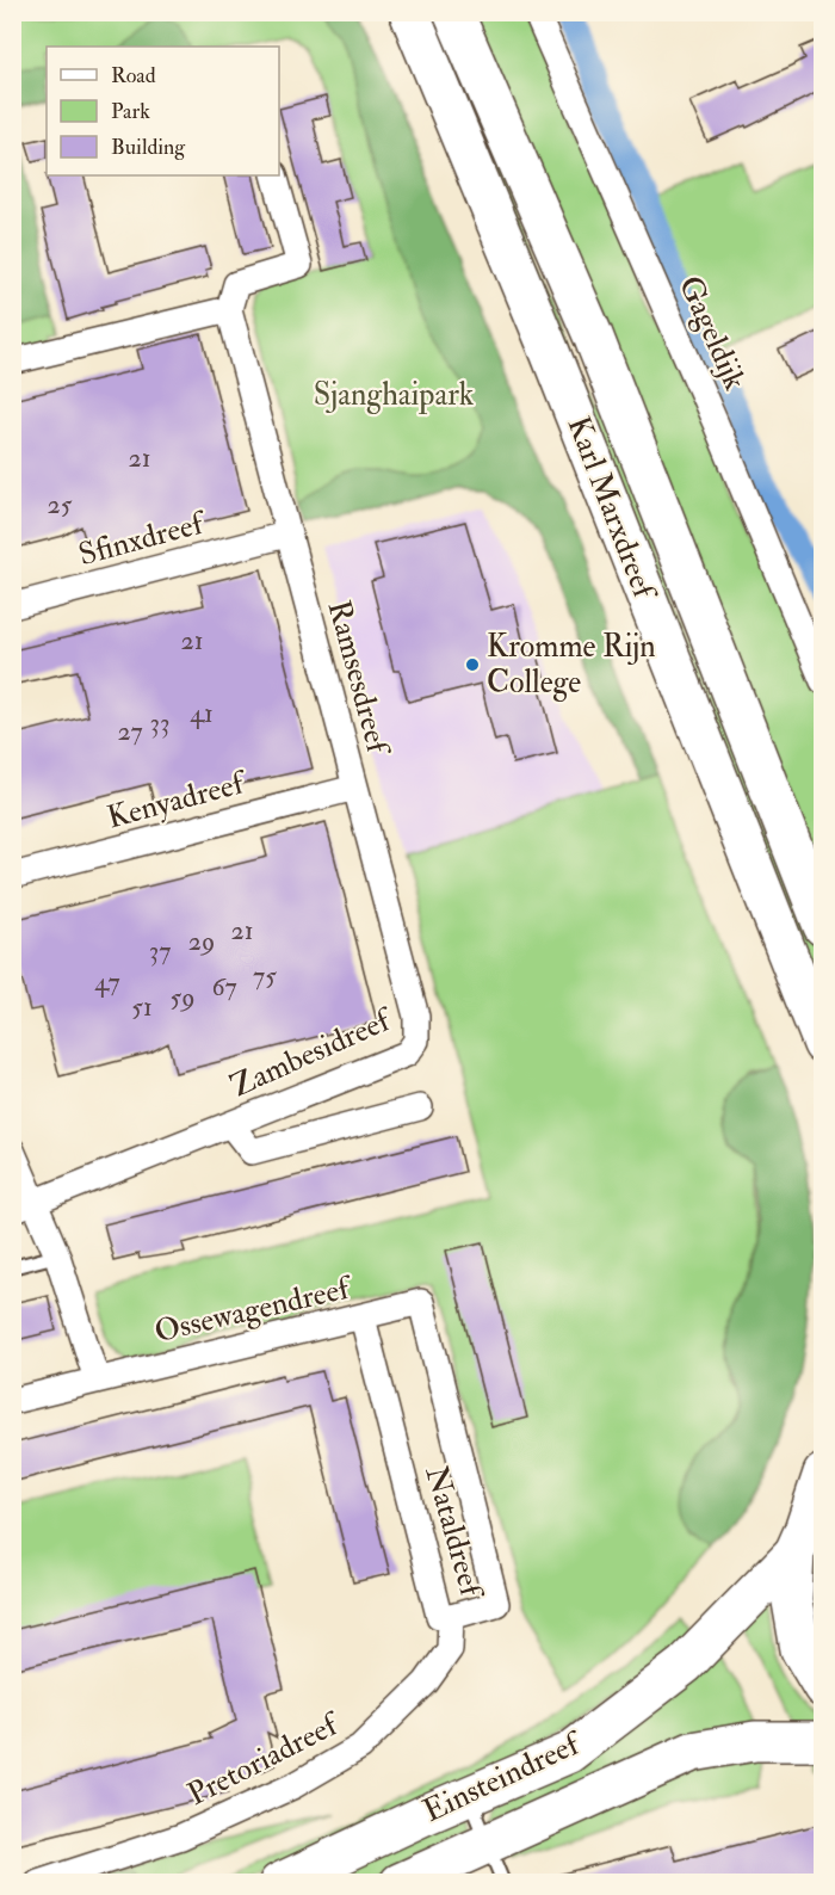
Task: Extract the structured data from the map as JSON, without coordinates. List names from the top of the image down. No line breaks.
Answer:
{"streets":{"main road":["Karl Marxdreef","Einsteindreef"],"street":["Gageldijk","Sfinxdreef","Ramsesdreef","Kenyadreef","Zambesidreef","Ossewagendreef","Nataldreef","Pretoriadreef"]},"crossings":[["Sfinxdreef","Ramsesdreef"],["Ramsesdreef","Kenyadreef"],["Ramsesdreef","Zambesidreef"],["Ossewagendreef","Nataldreef"],["Nataldreef","Pretoriadreef"]],"parks":["Sjanghaipark"],"places":["Kromme Rijn College"],"house_numbers":["21","25","21","41","33","27","21","29","37","75","47","67","59","51"],"legend":["Road","Park","Building"]}
